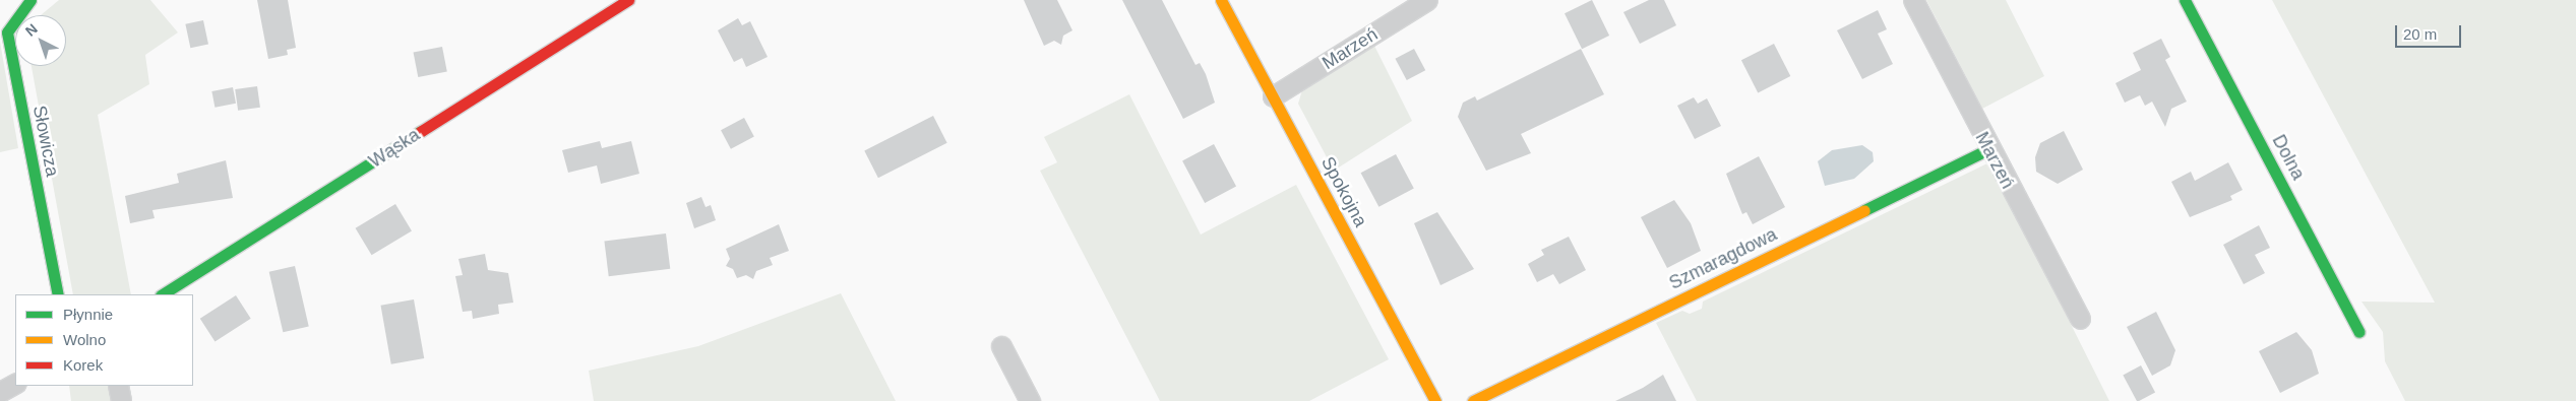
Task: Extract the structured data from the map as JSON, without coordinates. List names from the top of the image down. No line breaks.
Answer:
{"streets":{"street":["Marzeń","Słowicza","Wąska","Dolna","Spokojna","Szmaragdowa"]},"crossings":[["Marzeń","Spokojna"],["Marzeń","Szmaragdowa"]],"legend":["Płynnie","Wolno","Korek"],"scale_bar":"20 m","north":"top left"}
